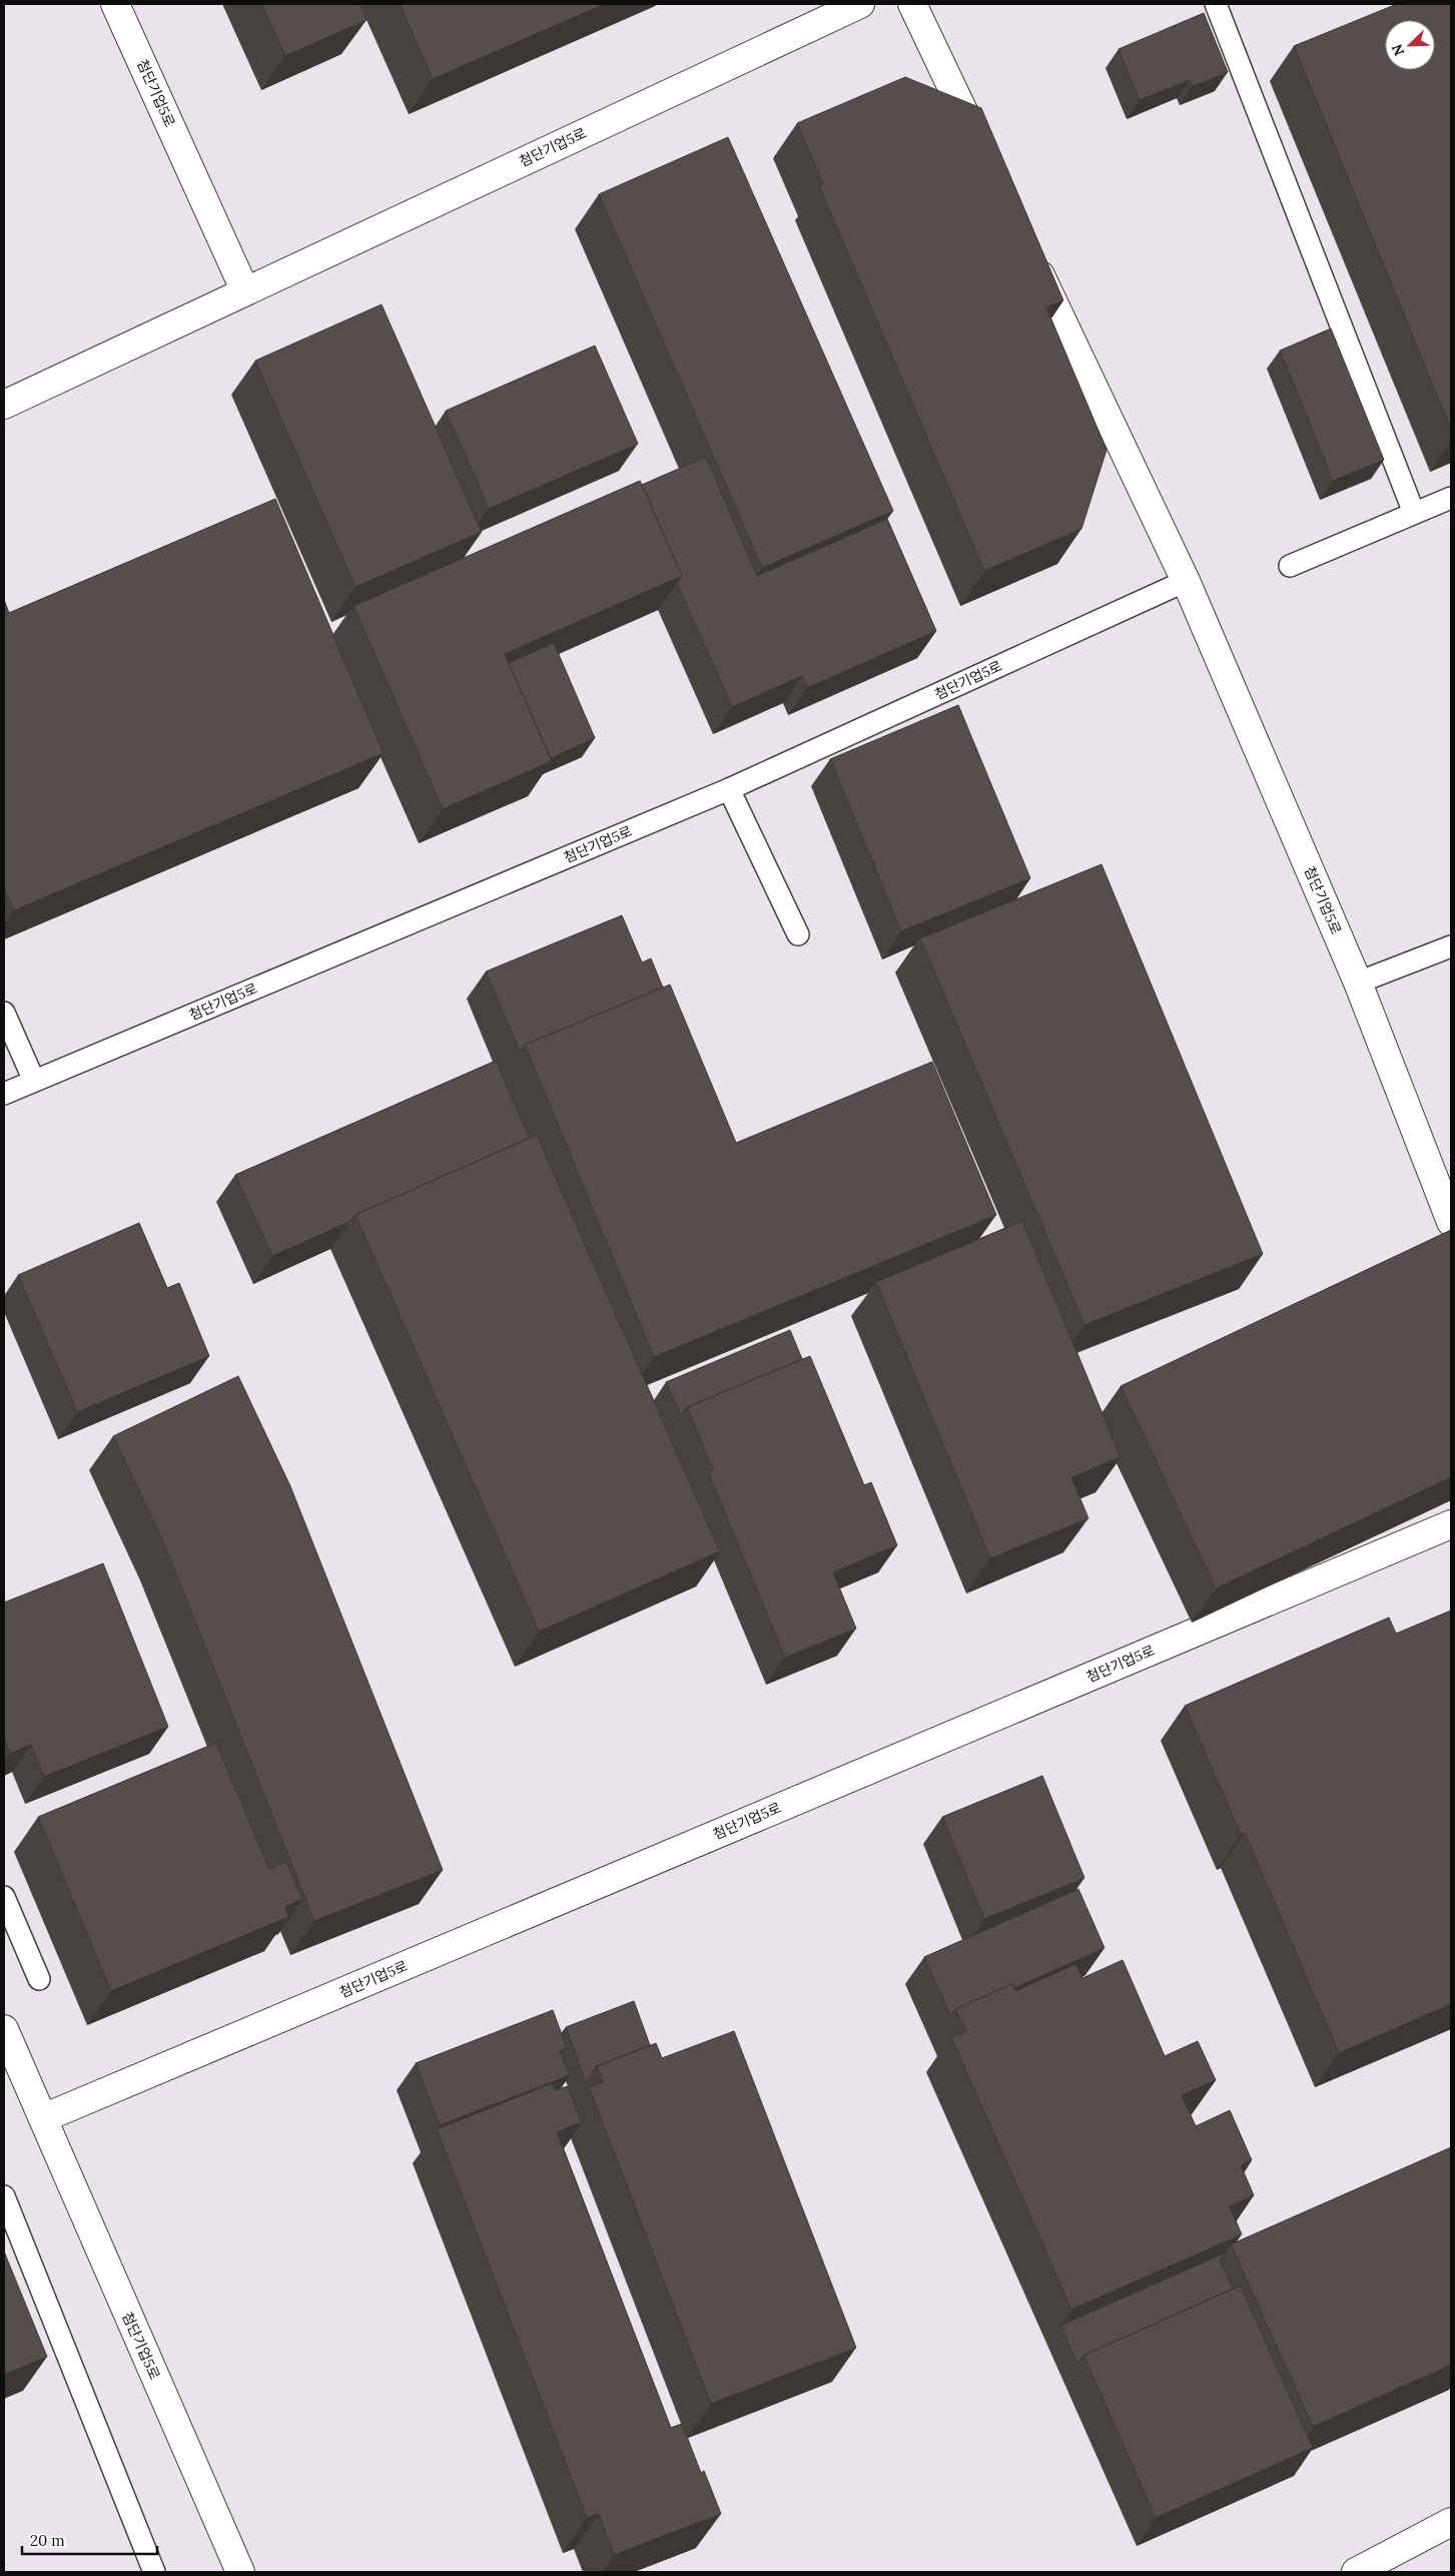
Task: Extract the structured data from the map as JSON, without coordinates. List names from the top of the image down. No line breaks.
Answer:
{"streets":{"street":["첨단기업5로"]},"scale_bar":"20 m","north":"bottom left"}
